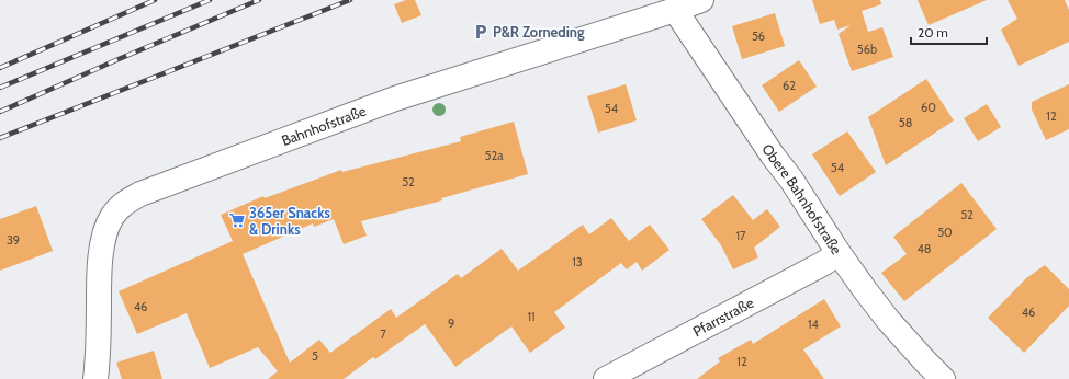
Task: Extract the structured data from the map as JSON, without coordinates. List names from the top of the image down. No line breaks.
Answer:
{"streets":{"street":["Bahnhofstraße","Obere Bahnhofstraße","Pfarrstraße"]},"crossings":[["Bahnhofstraße","Obere Bahnhofstraße"],["Obere Bahnhofstraße","Pfarrstraße"]],"places":{"parking":["P&R Zorneding"],"supermarket":["365er Snacks & Drinks"]},"house_numbers":["56","56b","62","60","54","12","58","52a","54","52","52","50","17","39","48","13","46","46","11","9","14","7","5","12"],"scale_bar":"20 m"}
